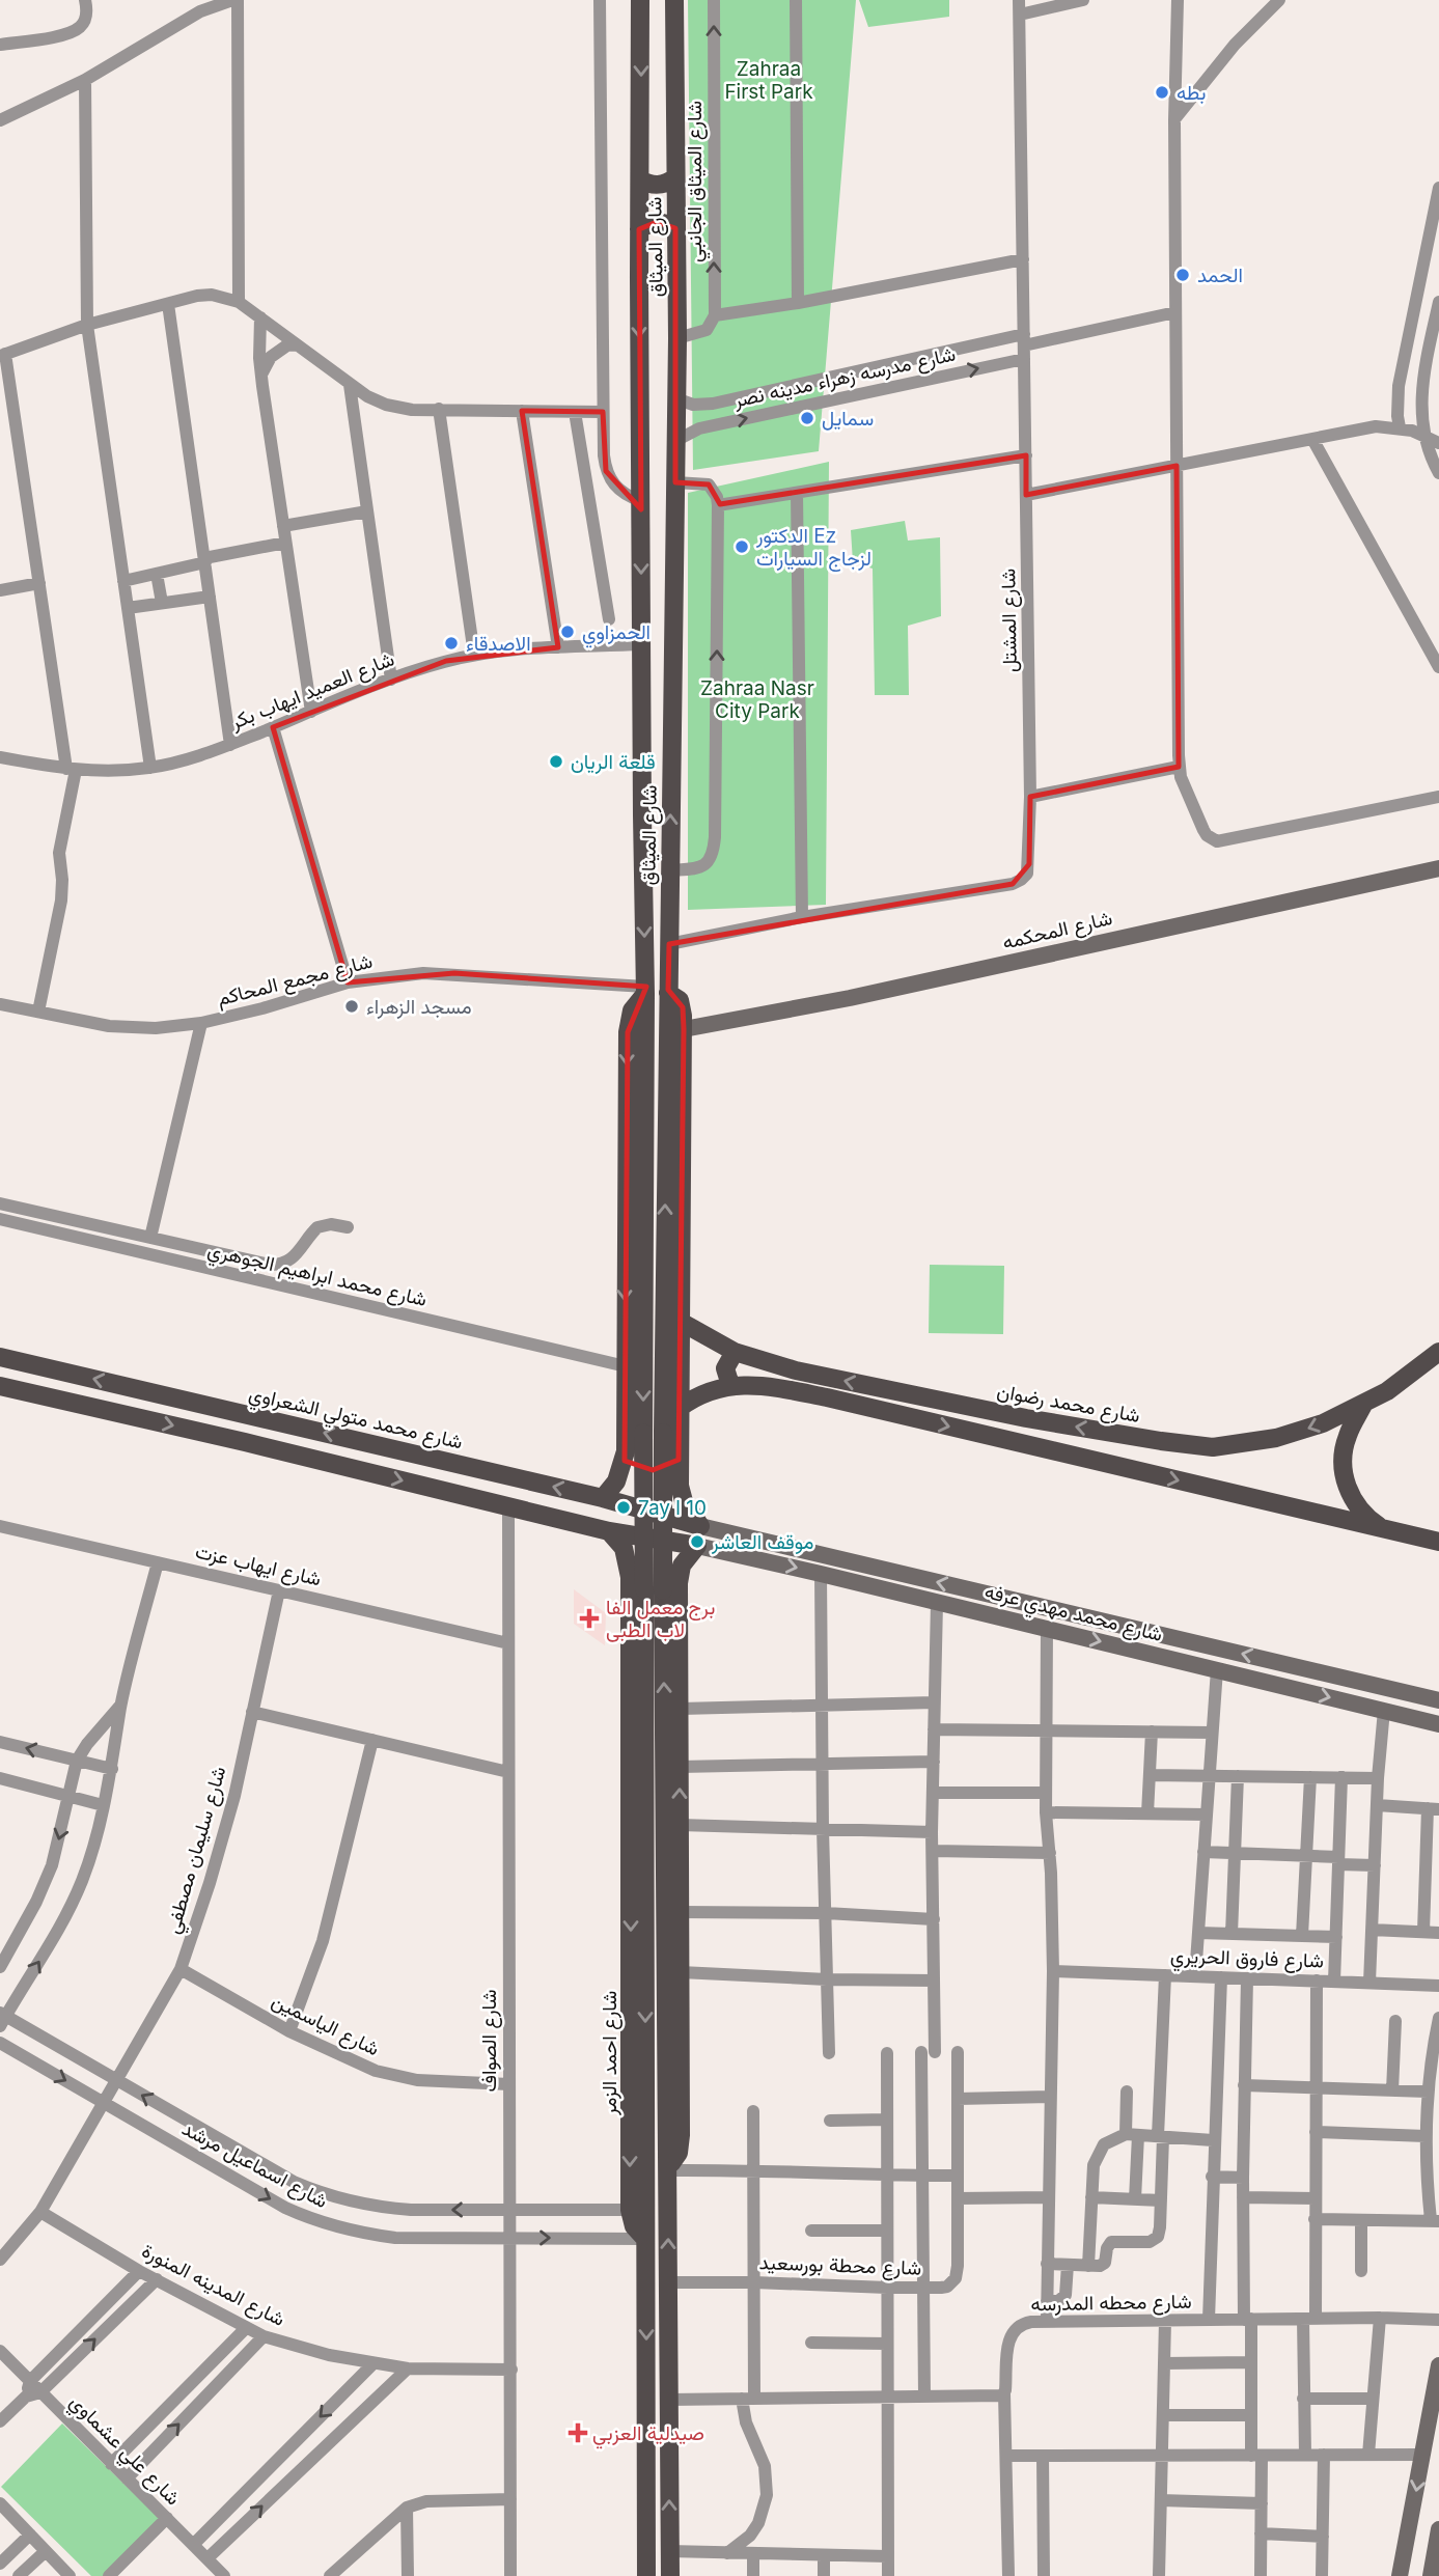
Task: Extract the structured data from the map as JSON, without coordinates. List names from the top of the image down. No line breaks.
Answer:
{"streets":{"main road":["شارع الميثاق","شارع محمد رضوان","شارع محمد متولي الشعراوي","شارع احمد الزمر"],"street":["شارع الميثاق الجانبي","شارع مدرسه زهراء مدينه نصر","شارع المشتل","شارع العميد ايهاب بكر","شارع المحكمه","شارع مجمع المحاكم","شارع محمد ابراهيم الجوهري","شارع ايهاب عزت","شارع محمد مهدي عرفه","شارع سليمان مصطفي","شارع فاروق الحريري","شارع الياسمين","شارع الصواف","شارع اسماعيل مرشد","شارع محطة بورسعيد","شارع المدينه المنورة","شارع محطه المدرسه","شارع علي عشماوي"]},"crossings":[["شارع الميثاق","شارع مدرسه زهراء مدينه نصر"],["شارع الميثاق","شارع المشتل"],["شارع الميثاق","شارع العميد ايهاب بكر"],["شارع الميثاق","شارع مجمع المحاكم"],["شارع الميثاق","شارع محمد ابراهيم الجوهري"],["شارع الميثاق","شارع محمد متولي الشعراوي"],["شارع مدرسه زهراء مدينه نصر","شارع المشتل"],["شارع محمد متولي الشعراوي","شارع محمد مهدي عرفه"],["شارع ايهاب عزت","شارع سليمان مصطفي"],["شارع ايهاب عزت","شارع الصواف"],["شارع سليمان مصطفي","شارع الياسمين"],["شارع سليمان مصطفي","شارع اسماعيل مرشد"],["شارع سليمان مصطفي","شارع المدينه المنورة"],["شارع الياسمين","شارع الصواف"],["شارع الصواف","شارع اسماعيل مرشد"],["شارع الصواف","شارع المدينه المنورة"],["شارع احمد الزمر","شارع اسماعيل مرشد"]],"parks":["Zahraa First Park","Zahraa Nasr City Park"],"places":{"other":["بطه","الحمد","سمايل","الدكتور Ez لزجاج السيارات","الحمزاوي","الاصدقاء","قلعة الريان","مسجد الزهراء","7ay l 10","موقف العاشر"],"health":["برج معمل الفا لاب الطبى","صيدلية العزبي"]}}
